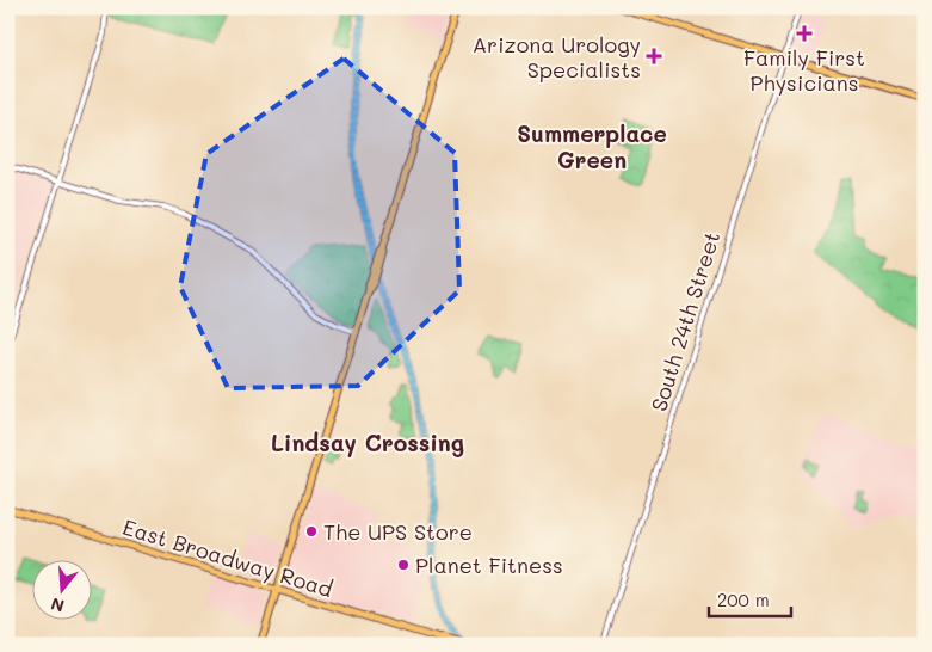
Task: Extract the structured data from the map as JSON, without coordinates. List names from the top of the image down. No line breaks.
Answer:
{"streets":{"main road":["East Broadway Road"],"street":["South 24th Street"]},"districts":["Summerplace Green","Lindsay Crossing"],"places":{"health":["Family First Physicians","Arizona Urology Specialists"],"other":["The UPS Store","Planet Fitness"]},"scale_bar":"200 m","north":"bottom"}
